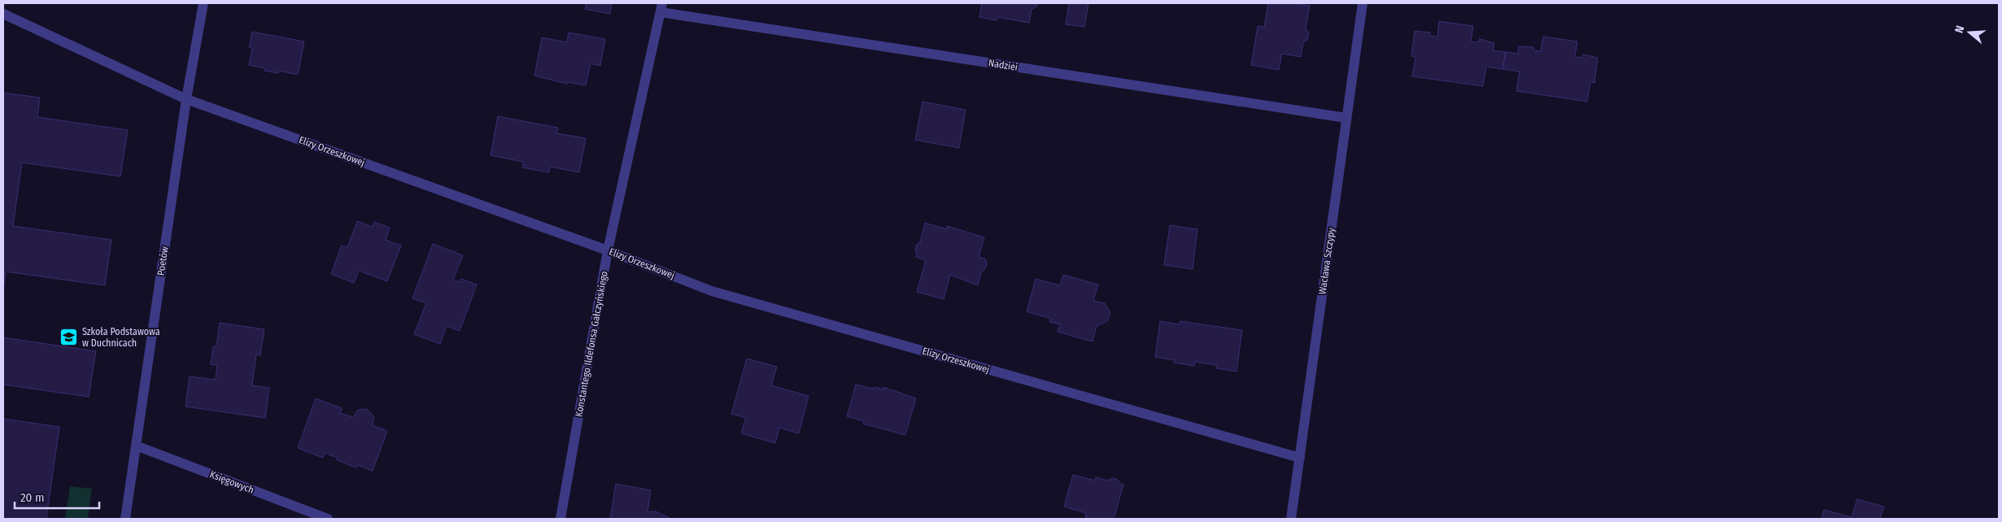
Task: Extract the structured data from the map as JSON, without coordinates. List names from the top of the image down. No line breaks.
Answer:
{"streets":{"street":["Nadziei","Elizy Orzeszkowej","Poetów","Wacława Szczypy","Konstantego Ildefonsa Gałczyńskiego","Księgowych"]},"crossings":[["Nadziei","Wacława Szczypy"],["Nadziei","Konstantego Ildefonsa Gałczyńskiego"],["Elizy Orzeszkowej","Poetów"],["Elizy Orzeszkowej","Wacława Szczypy"],["Elizy Orzeszkowej","Konstantego Ildefonsa Gałczyńskiego"],["Poetów","Księgowych"]],"places":{"school or university":["Szkoła Podstawowa w Duchnicach"]},"scale_bar":"20 m","north":"left"}
